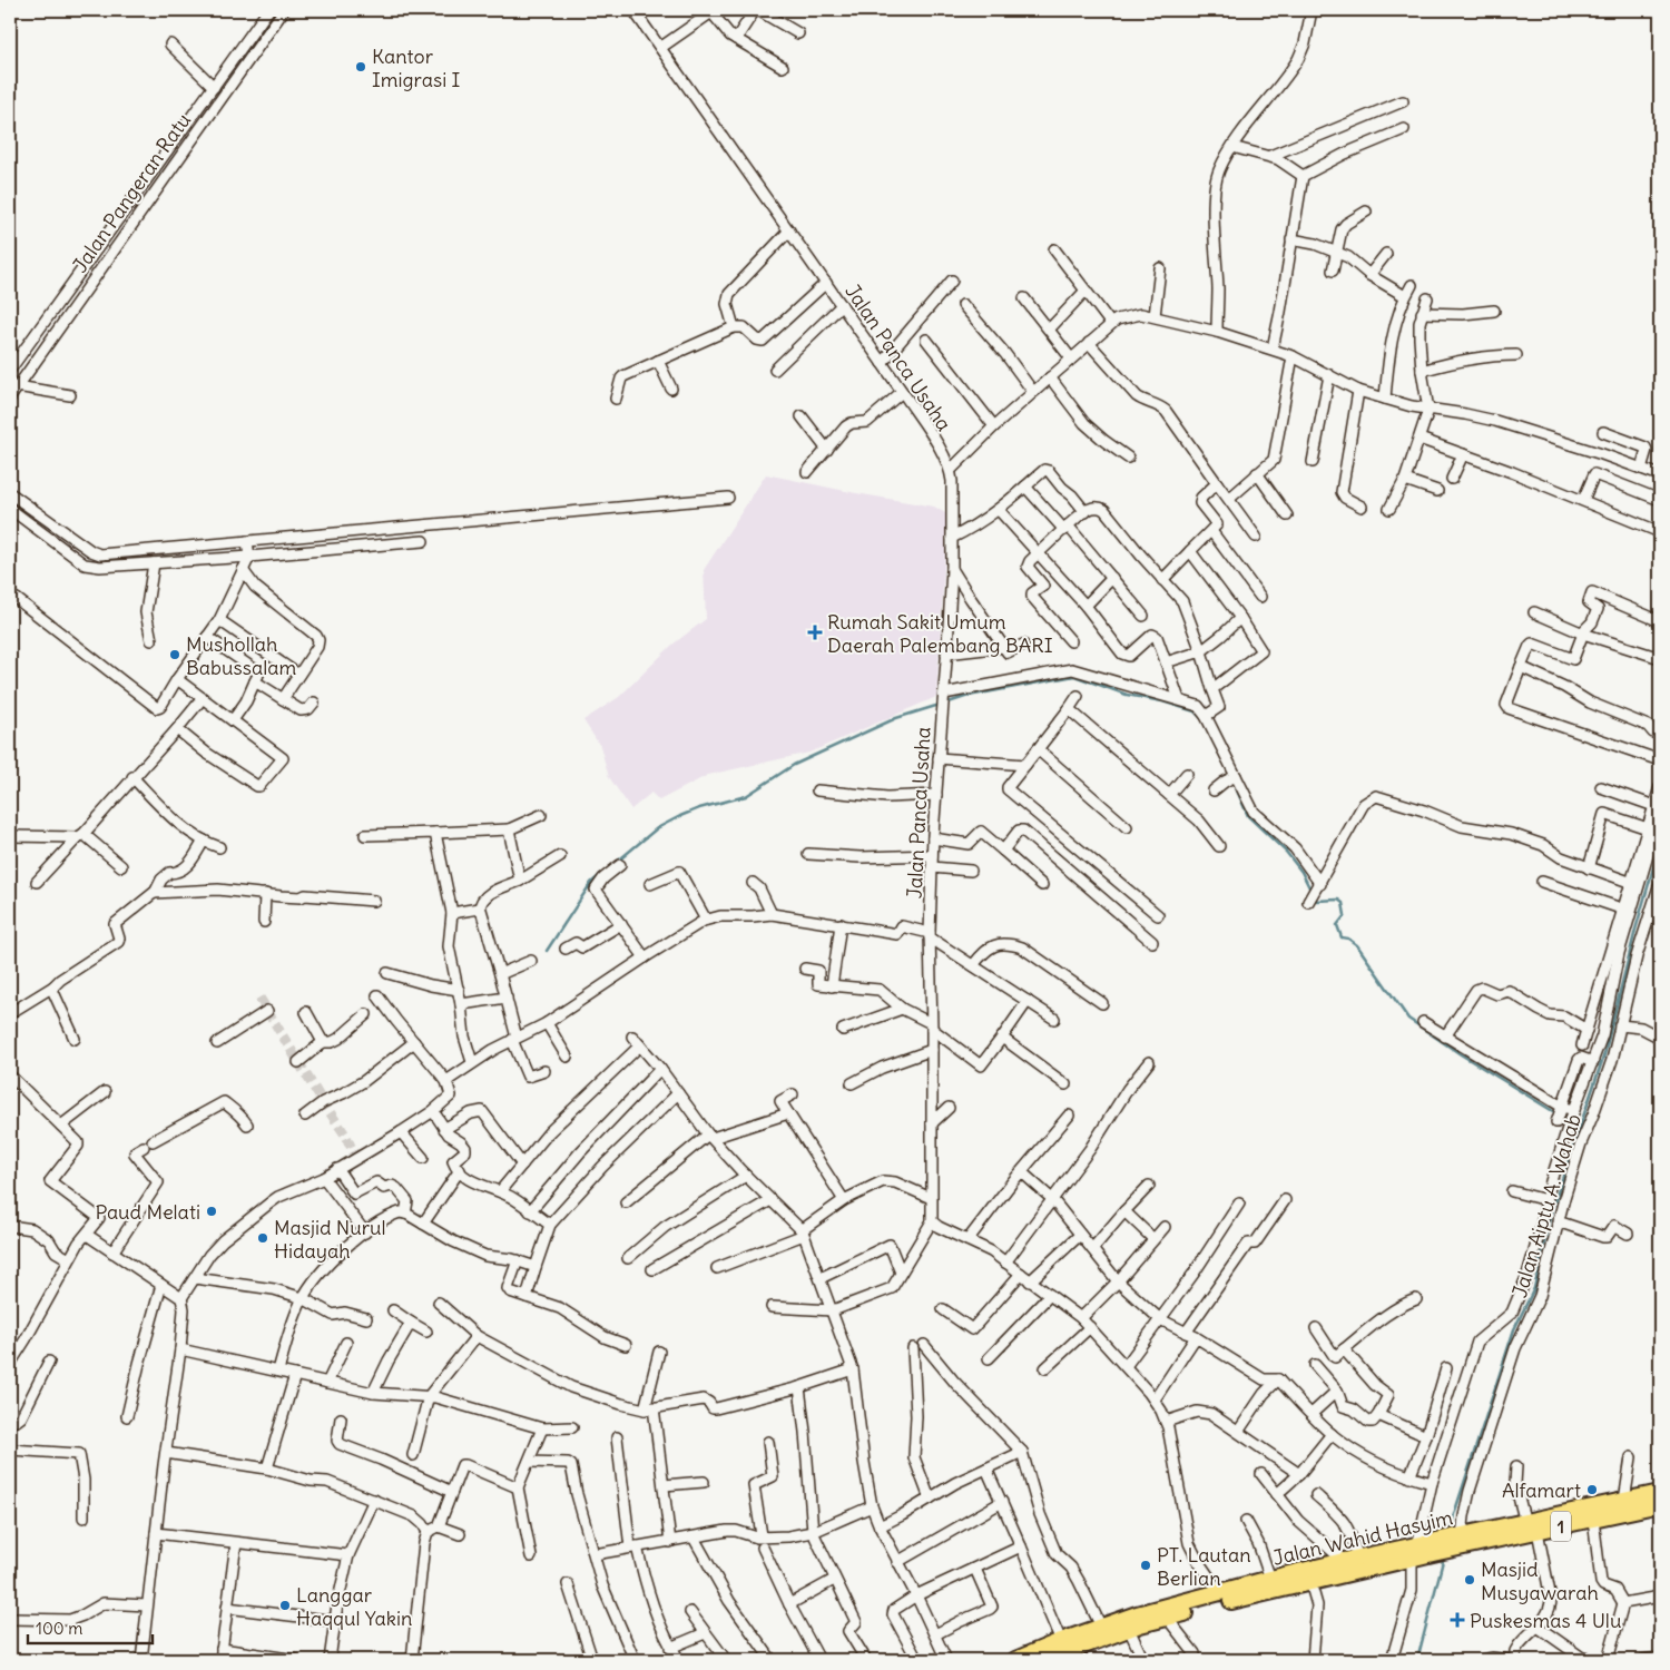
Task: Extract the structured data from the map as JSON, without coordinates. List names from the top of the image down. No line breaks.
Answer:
{"streets":{"highway":["1","Jalan Wahid Hasyim"],"street":["Jalan Pangeran Ratu","Jalan Panca Usaha","Jalan Aiptu A. Wahab"]},"crossings":[["Jalan Aiptu A. Wahab","Jalan Wahid Hasyim"]],"places":{"other":["Kantor Imigrasi I","Mushollah Babussalam","Paud Melati","Masjid Nurul Hidayah","Alfamart","PT. Lautan Berlian","Masjid Musyawarah","Langgar Haqqul Yakin"],"health":["Rumah Sakit Umum Daerah Palembang BARI","Puskesmas 4 Ulu"]},"scale_bar":"100 m"}
